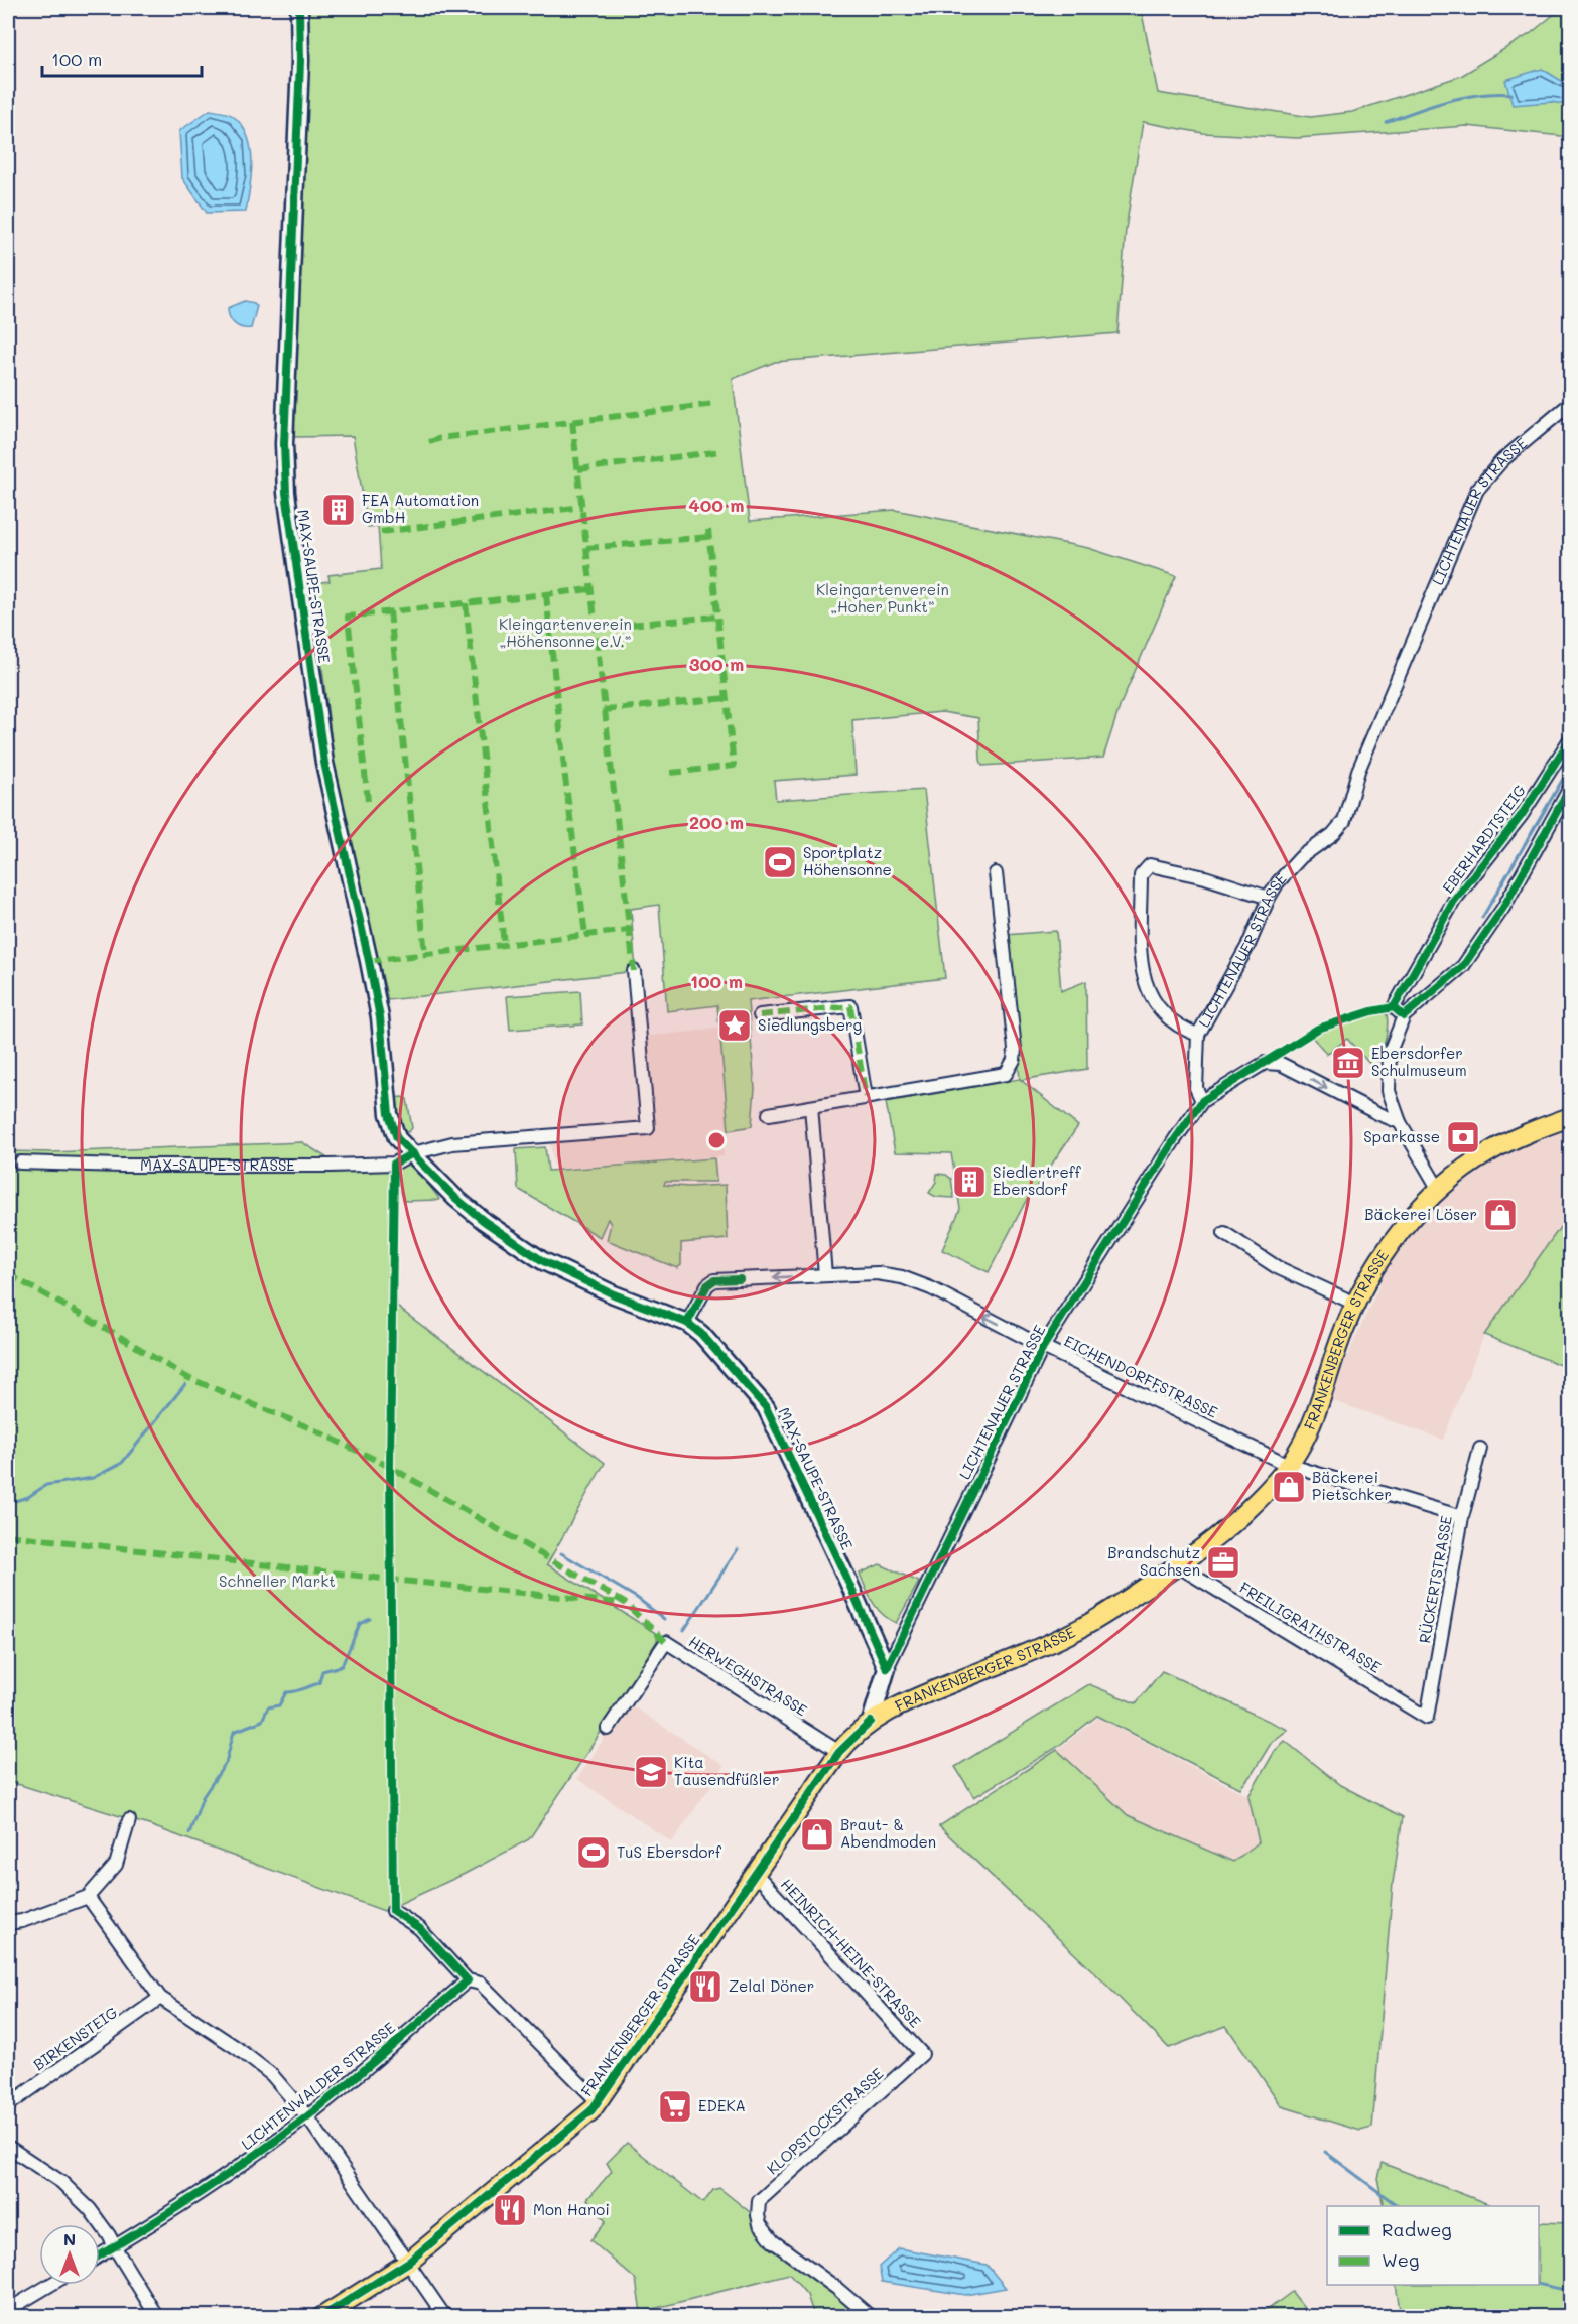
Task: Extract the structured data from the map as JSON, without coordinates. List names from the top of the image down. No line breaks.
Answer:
{"streets":{"main road":["FRANKENBERGER STRASSE"],"street":["LICHTENAUER STRASSE","MAX-SAUPE-STRASSE","EBERHARDTSTEIG","EICHENDORFFSTRASSE","RÜCKERTSTRASSE","FREILIGRATHSTRASSE","HERWEGHSTRASSE","HEINRICH-HEINE-STRASSE","BIRKENSTEIG","LICHTENWALDER STRASSE","KLOPSTOCKSTRASSE"]},"crossings":[["LICHTENAUER STRASSE","MAX-SAUPE-STRASSE"],["LICHTENAUER STRASSE","FRANKENBERGER STRASSE"],["LICHTENAUER STRASSE","EICHENDORFFSTRASSE"],["MAX-SAUPE-STRASSE","EICHENDORFFSTRASSE"],["FRANKENBERGER STRASSE","EICHENDORFFSTRASSE"],["FRANKENBERGER STRASSE","FREILIGRATHSTRASSE"],["FRANKENBERGER STRASSE","HERWEGHSTRASSE"],["FRANKENBERGER STRASSE","HEINRICH-HEINE-STRASSE"],["EICHENDORFFSTRASSE","RÜCKERTSTRASSE"],["RÜCKERTSTRASSE","FREILIGRATHSTRASSE"],["HEINRICH-HEINE-STRASSE","KLOPSTOCKSTRASSE"]],"one_way":["EICHENDORFFSTRASSE"],"parks":["Kleingartenverein „Hoher Punkt“","Kleingartenverein „Höhensonne e.V.“","Schneller Markt"],"places":{"building":["FEA Automation GmbH","Siedlertreff Ebersdorf"],"sports":["Sportplatz Höhensonne","TuS Ebersdorf"],"place":["Siedlungsberg"],"museum":["Ebersdorfer Schulmuseum"],"bank":["Sparkasse"],"shop":["Bäckerei Löser","Bäckerei Pietschker","Braut- & Abendmoden"],"office":["Brandschutz Sachsen"],"school or university":["Kita Tausendfüßler"],"restaurant":["Zelal Döner","Mon Hanoi"],"supermarket":["EDEKA"]},"legend":["Radweg","Weg"],"scale_bar":"100 m","north":"top","rings":["400 m","300 m","200 m","100 m"]}
